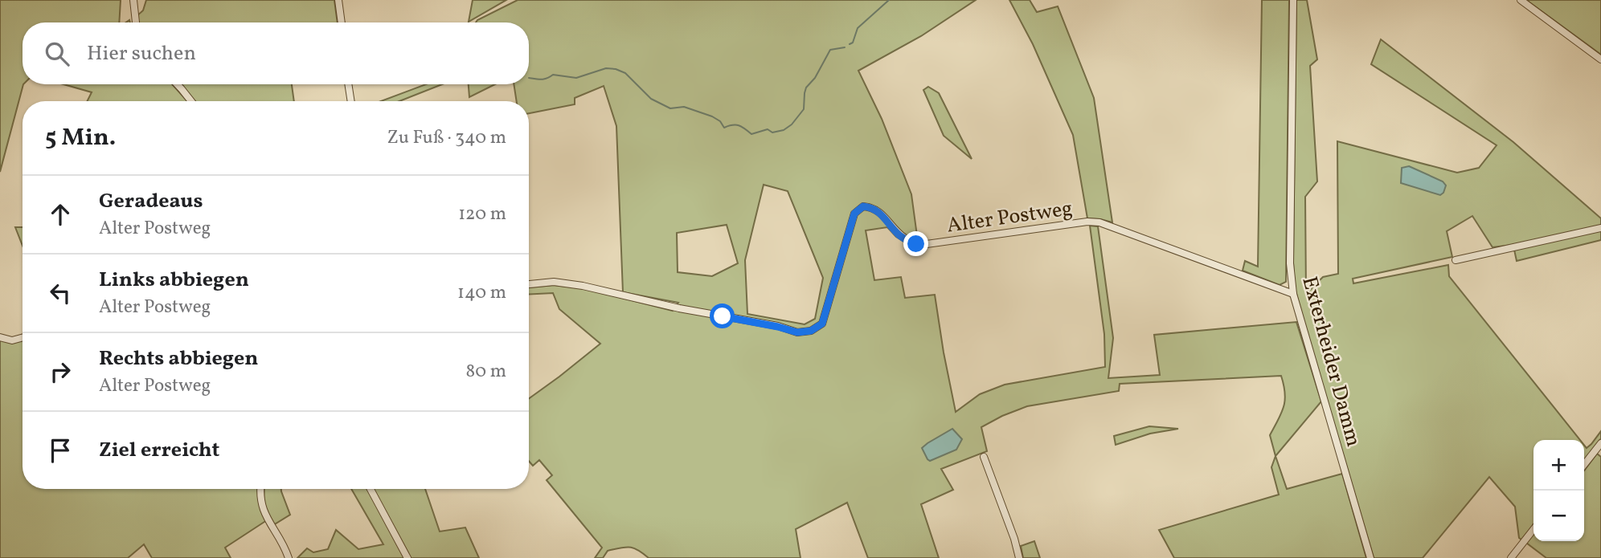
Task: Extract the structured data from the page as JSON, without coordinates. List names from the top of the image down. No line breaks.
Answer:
{"streets":{"street":["Alter Postweg","Exterheider Damm"]},"crossings":[["Alter Postweg","Exterheider Damm"]],"page":{"search":"Hier suchen","heading":["5 Min.","Zu Fuß · 340 m"],"list":[["Geradeaus","Alter Postweg","120 m"],["Links abbiegen","Alter Postweg","140 m"],["Rechts abbiegen","Alter Postweg","80 m"],"Ziel erreicht"],"map_buttons":["+","−"]}}
